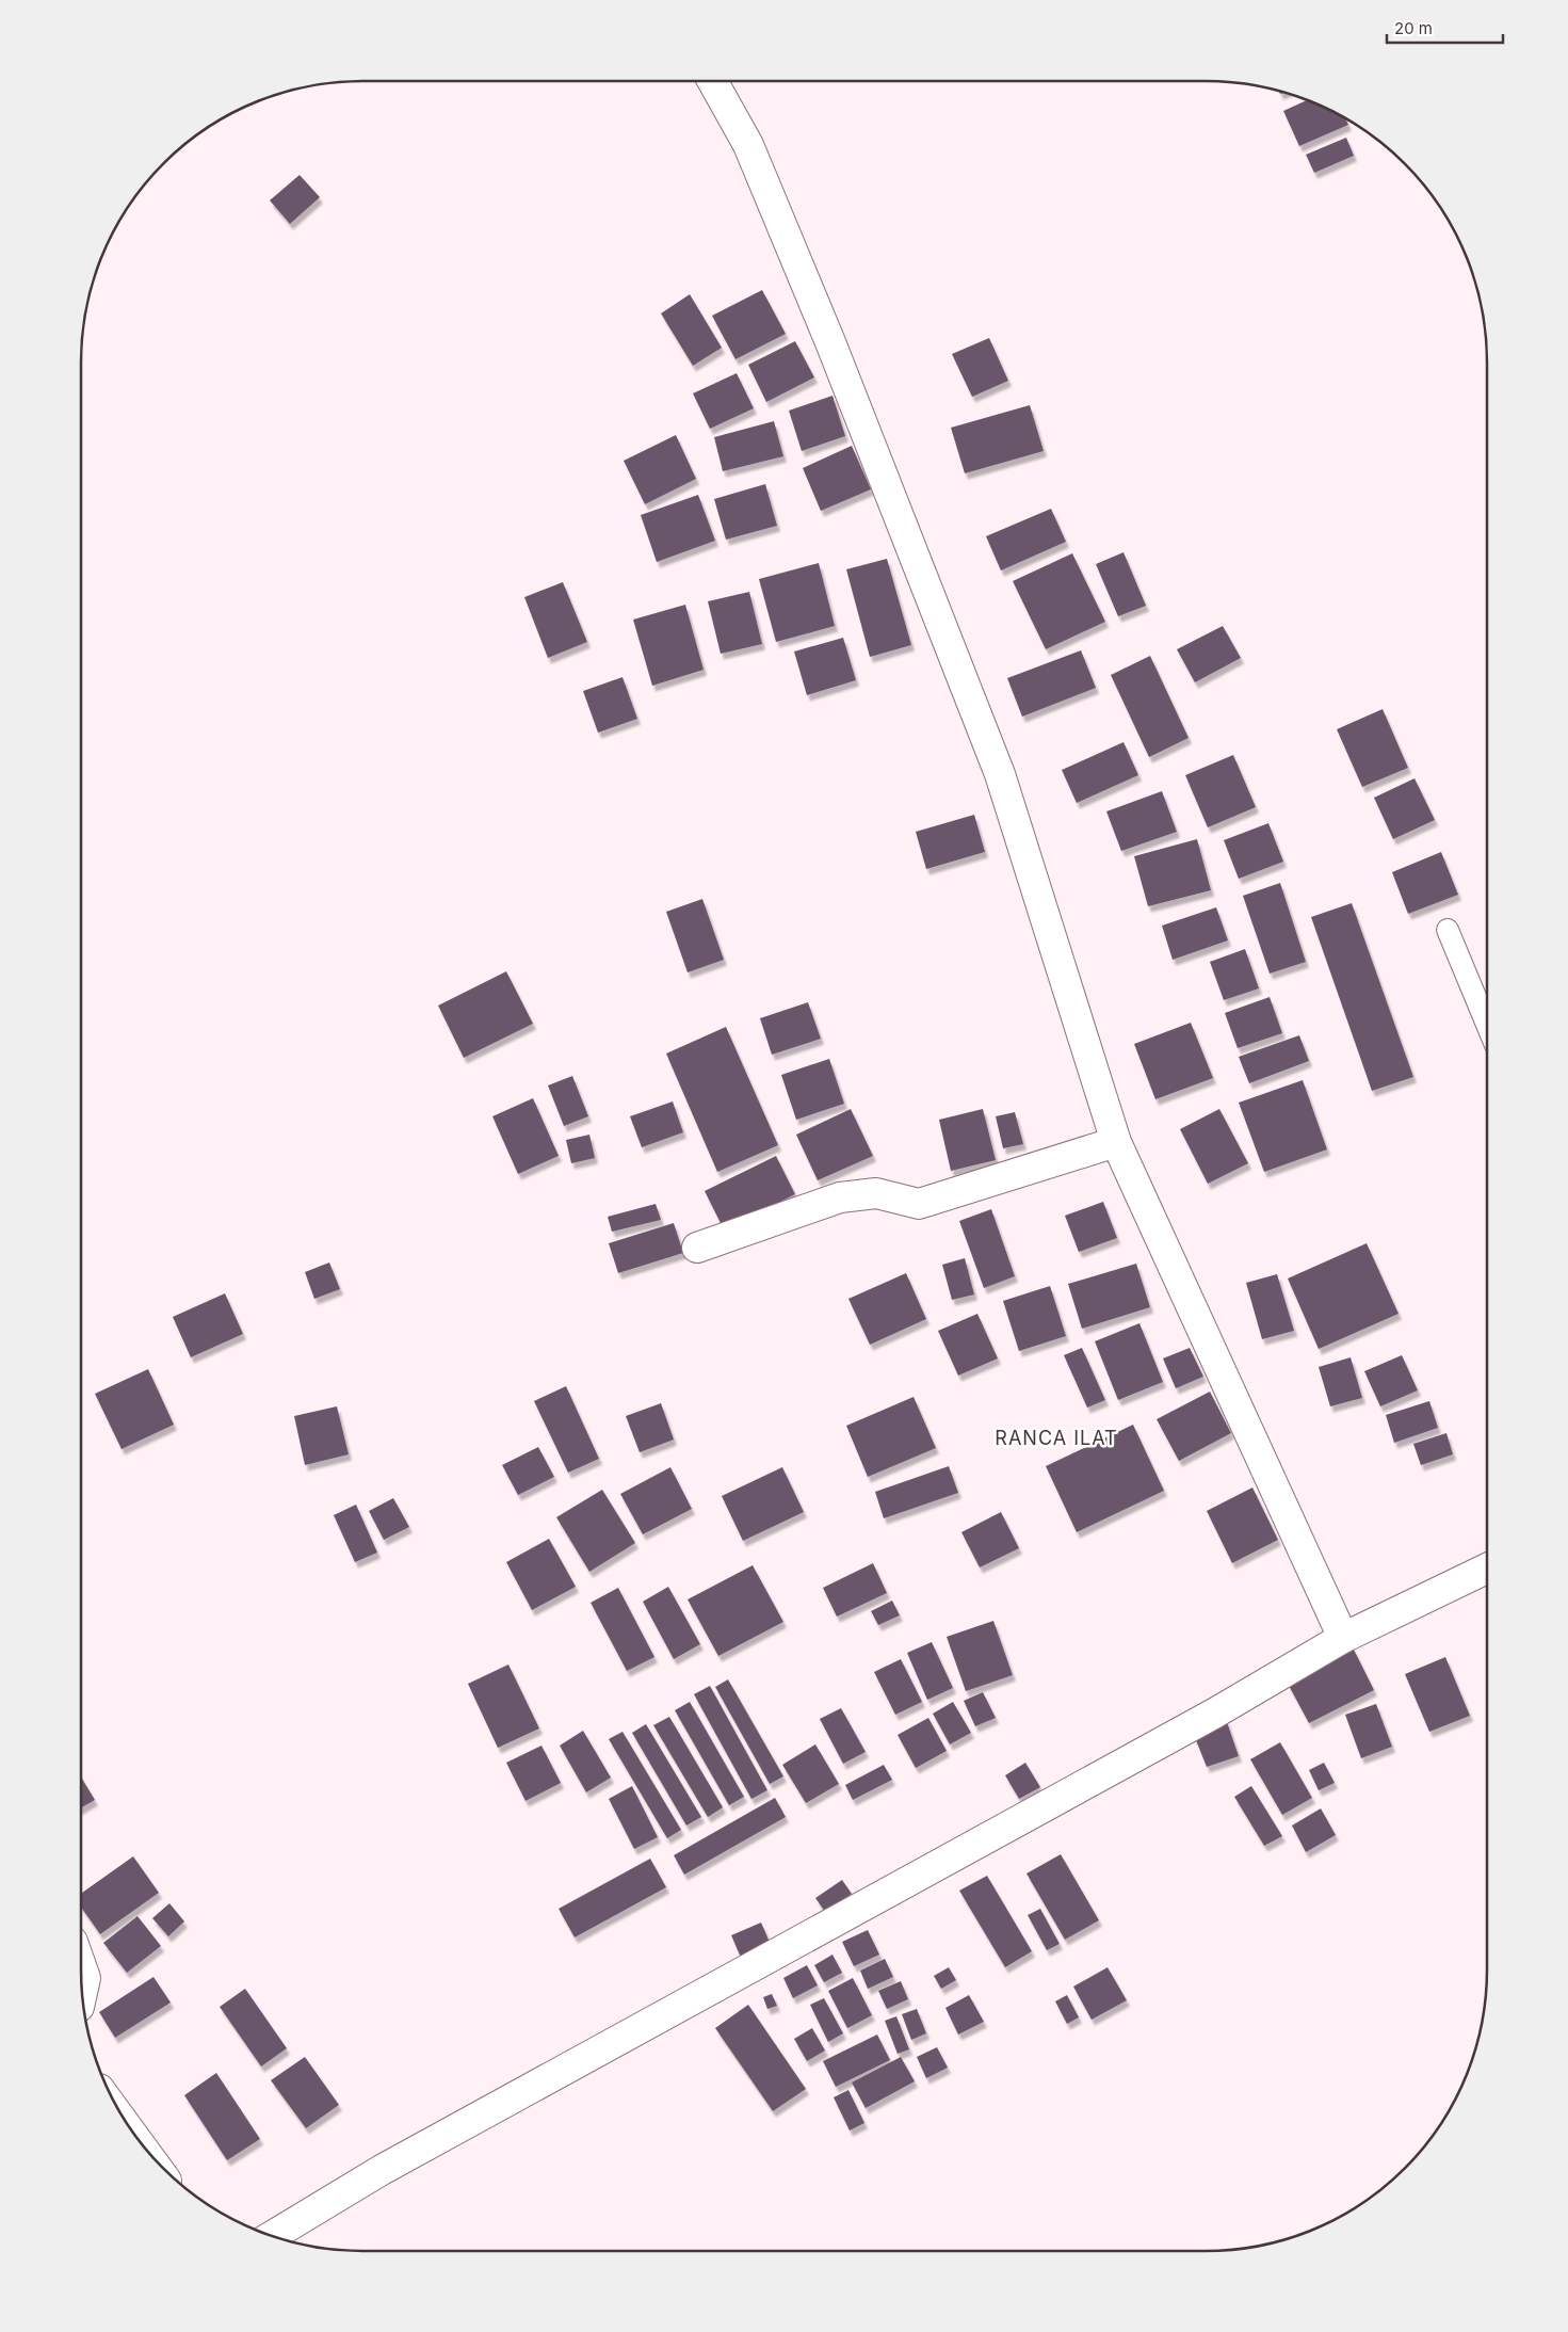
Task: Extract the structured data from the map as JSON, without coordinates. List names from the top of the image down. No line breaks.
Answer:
{"districts":["RANCA ILAT"],"scale_bar":"20 m"}
